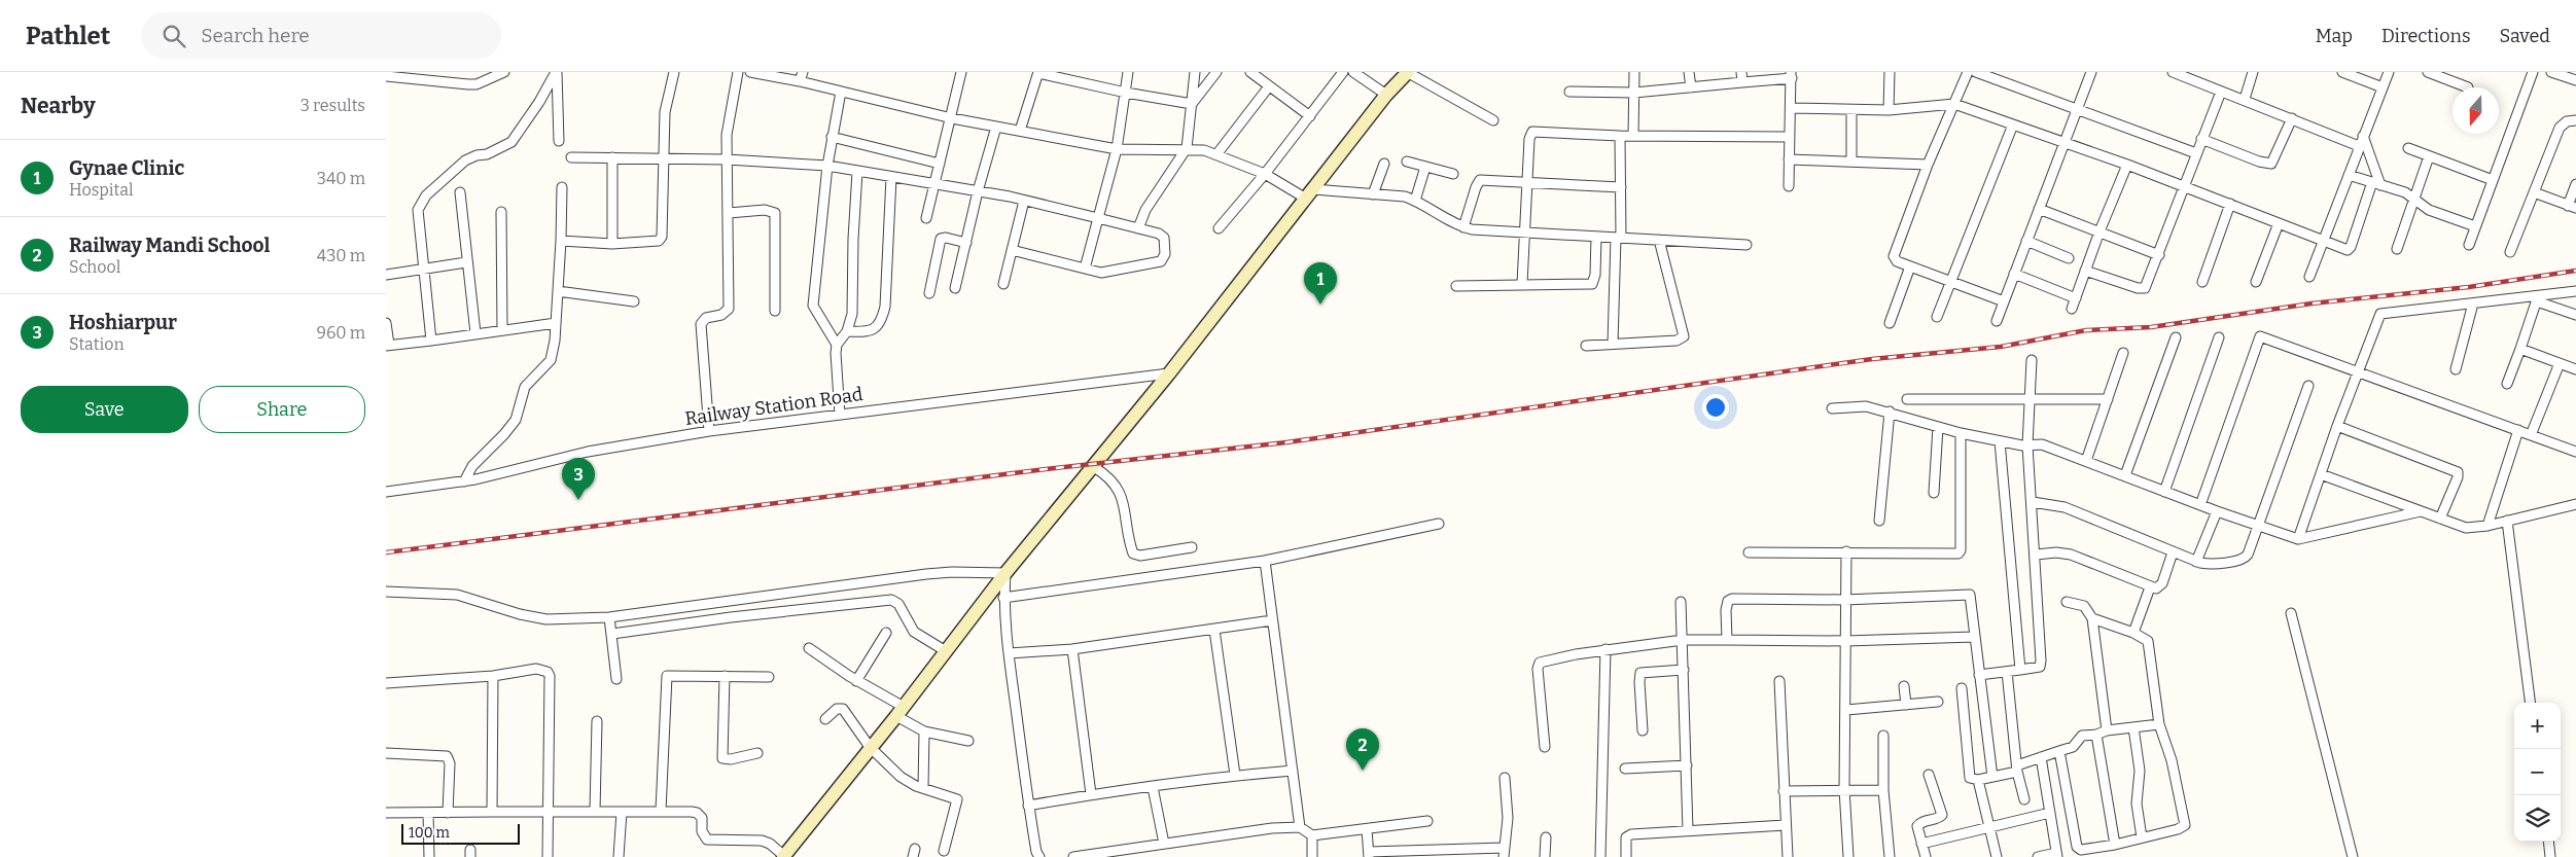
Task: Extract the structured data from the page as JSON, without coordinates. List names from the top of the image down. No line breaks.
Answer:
{"streets":{"street":["Railway Station Road"]},"scale_bar":"100 m","north":"bottom","page":{"header":"Pathlet","search":"Search here","nav":["Map","Directions","Saved"],"heading":["Nearby","3 results"],"list":[{"mark":"1","name":"Gynae Clinic","note":"Hospital","value":"340 m"},{"mark":"2","name":"Railway Mandi School","note":"School","value":"430 m"},{"mark":"3","name":"Hoshiarpur","note":"Station","value":"960 m"}],"pins":["1","3","2"],"buttons":["Save","Share"],"map_buttons":["+","−"],"scale":"100 m"}}
